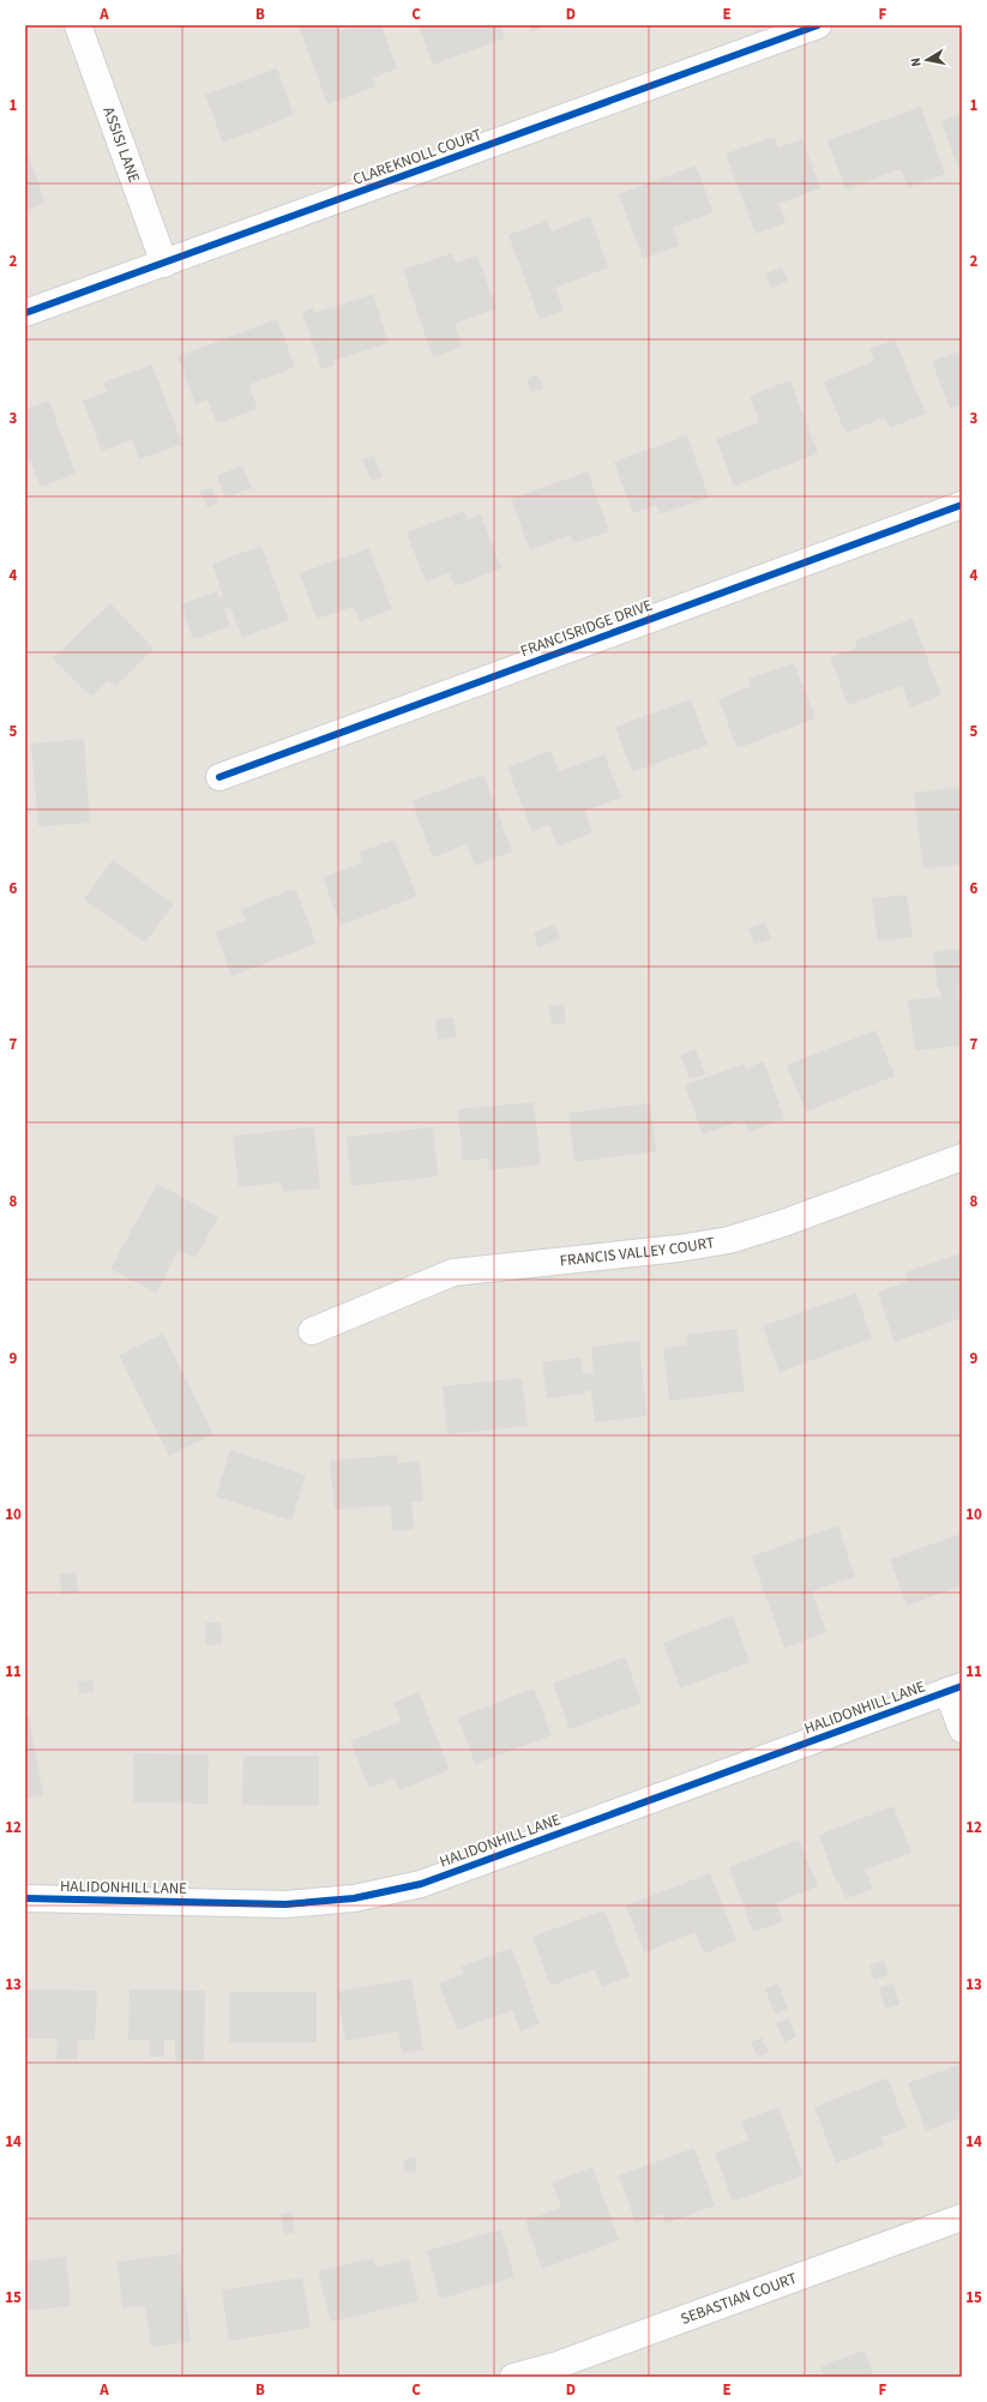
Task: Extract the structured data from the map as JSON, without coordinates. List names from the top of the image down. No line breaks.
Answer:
{"streets":{"street":["ASSISI LANE","CLAREKNOLL COURT","FRANCISRIDGE DRIVE","FRANCIS VALLEY COURT","HALIDONHILL LANE","SEBASTIAN COURT"]},"crossings":[["ASSISI LANE","CLAREKNOLL COURT"]],"north":"left","grid":{"columns":["A","B","C","D","E","F"],"rows":["1","2","3","4","5","6","7","8","9","10","11","12","13","14","15"]}}
